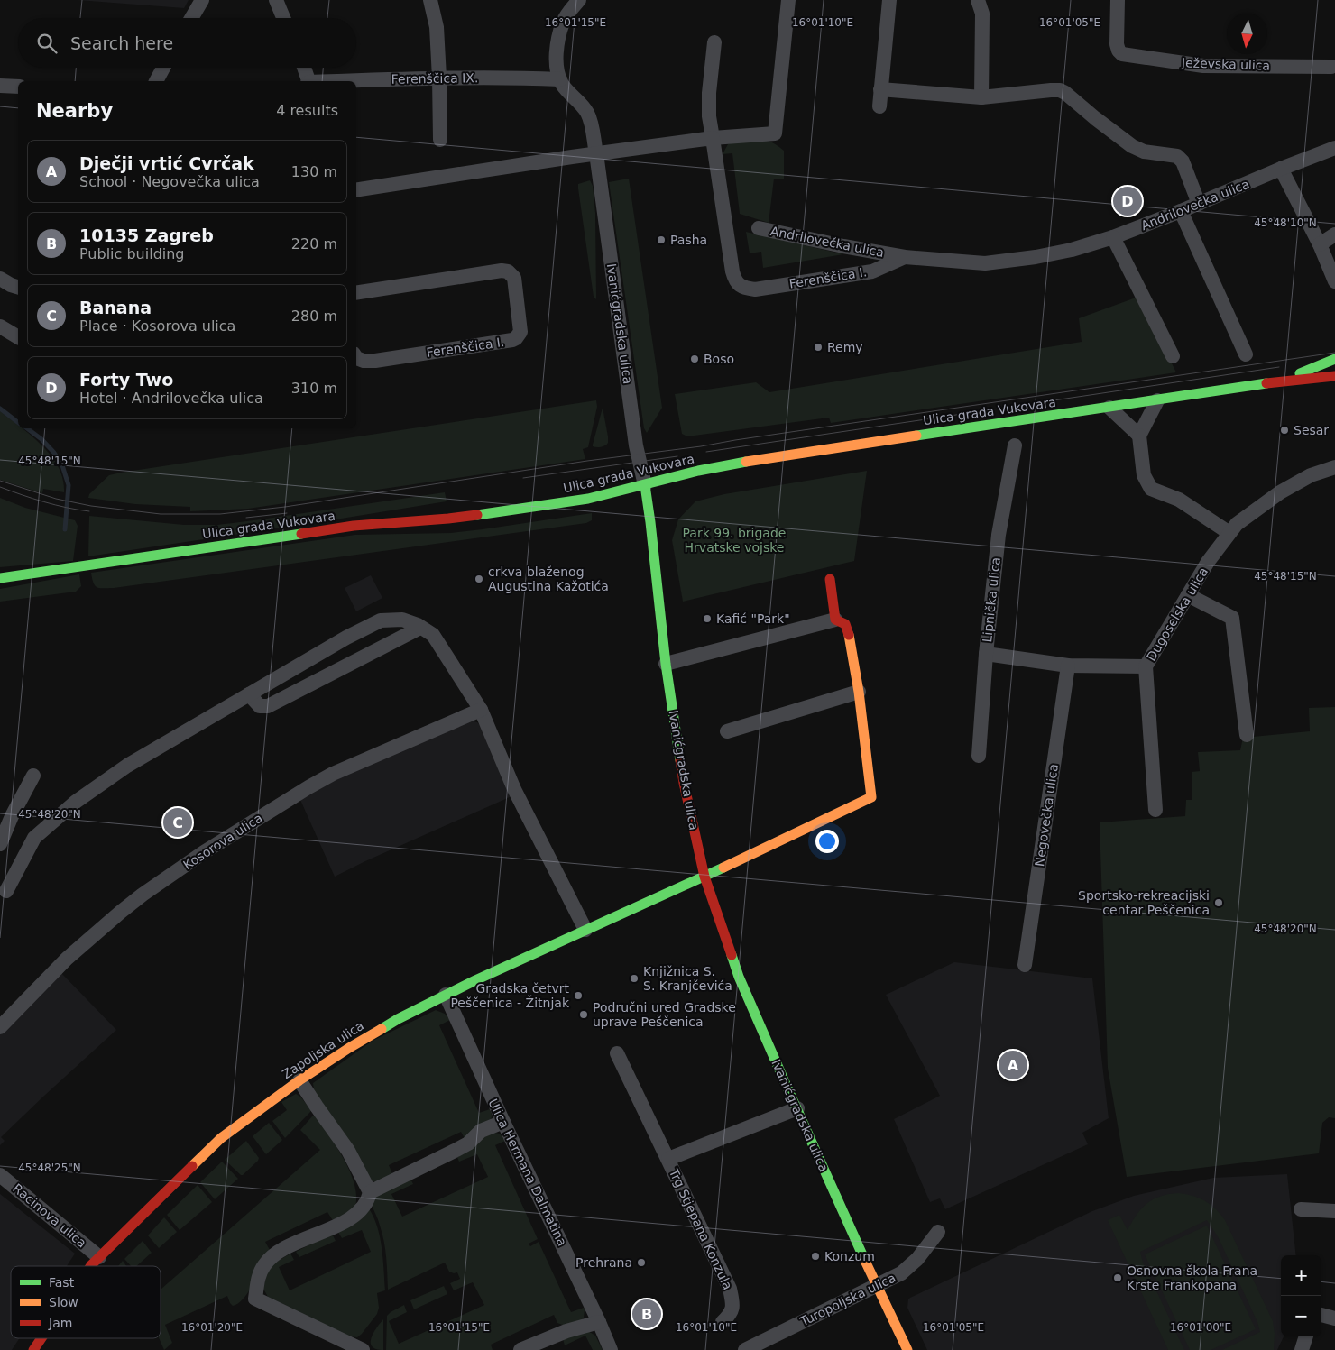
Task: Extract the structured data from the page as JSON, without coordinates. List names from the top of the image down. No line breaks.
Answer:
{"streets":{"street":["Ježevska ulica","Ferenščica IX.","Andrilovečka ulica","Ferenščica I.","Ivanićgradska ulica","Ulica grada Vukovara","Lipnička ulica","Dugoselska ulica","Negovečka ulica","Kosorova ulica","Zapoljska ulica","Ulica Hermana Dalmatina","Racinova ulica","Trg Stjepana Konzula","Turopoljska ulica"]},"crossings":[["Ferenščica IX.","Ivanićgradska ulica"],["Andrilovečka ulica","Ferenščica I."],["Ivanićgradska ulica","Ulica grada Vukovara"],["Ivanićgradska ulica","Zapoljska ulica"],["Ivanićgradska ulica","Trg Stjepana Konzula"],["Ivanićgradska ulica","Turopoljska ulica"],["Zapoljska ulica","Ulica Hermana Dalmatina"],["Zapoljska ulica","Racinova ulica"]],"parks":["Park 99. brigade Hrvatske vojske"],"places":["Pasha","Remy","Boso","Sesar","crkva blaženog Augustina Kažotića","Kafić \"Park\"","Sportsko-rekreacijski centar Peščenica","Knjižnica S. S. Kranjčevića","Gradska četvrt Peščenica - Žitnjak","Područni ured Gradske uprave Peščenica","Konzum","Prehrana","Osnovna škola Frana Krste Frankopana"],"legend":["Fast","Slow","Jam"],"north":"bottom","page":{"search":"Search here","heading":["Nearby","4 results"],"list":[{"mark":"A","name":"Dječji vrtić Cvrčak","note":"School · Negovečka ulica","value":"130 m"},{"mark":"B","name":"10135 Zagreb","note":"Public building","value":"220 m"},{"mark":"C","name":"Banana","note":"Place · Kosorova ulica","value":"280 m"},{"mark":"D","name":"Forty Two","note":"Hotel · Andrilovečka ulica","value":"310 m"}],"pins":["D","C","A","B"],"map_buttons":["+","−"]},"coordinates":["16°01'15\"E","16°01'10\"E","16°01'05\"E","45°48'10\"N","45°48'15\"N","45°48'20\"N","45°48'25\"N","16°01'20\"E","16°01'00\"E"]}
